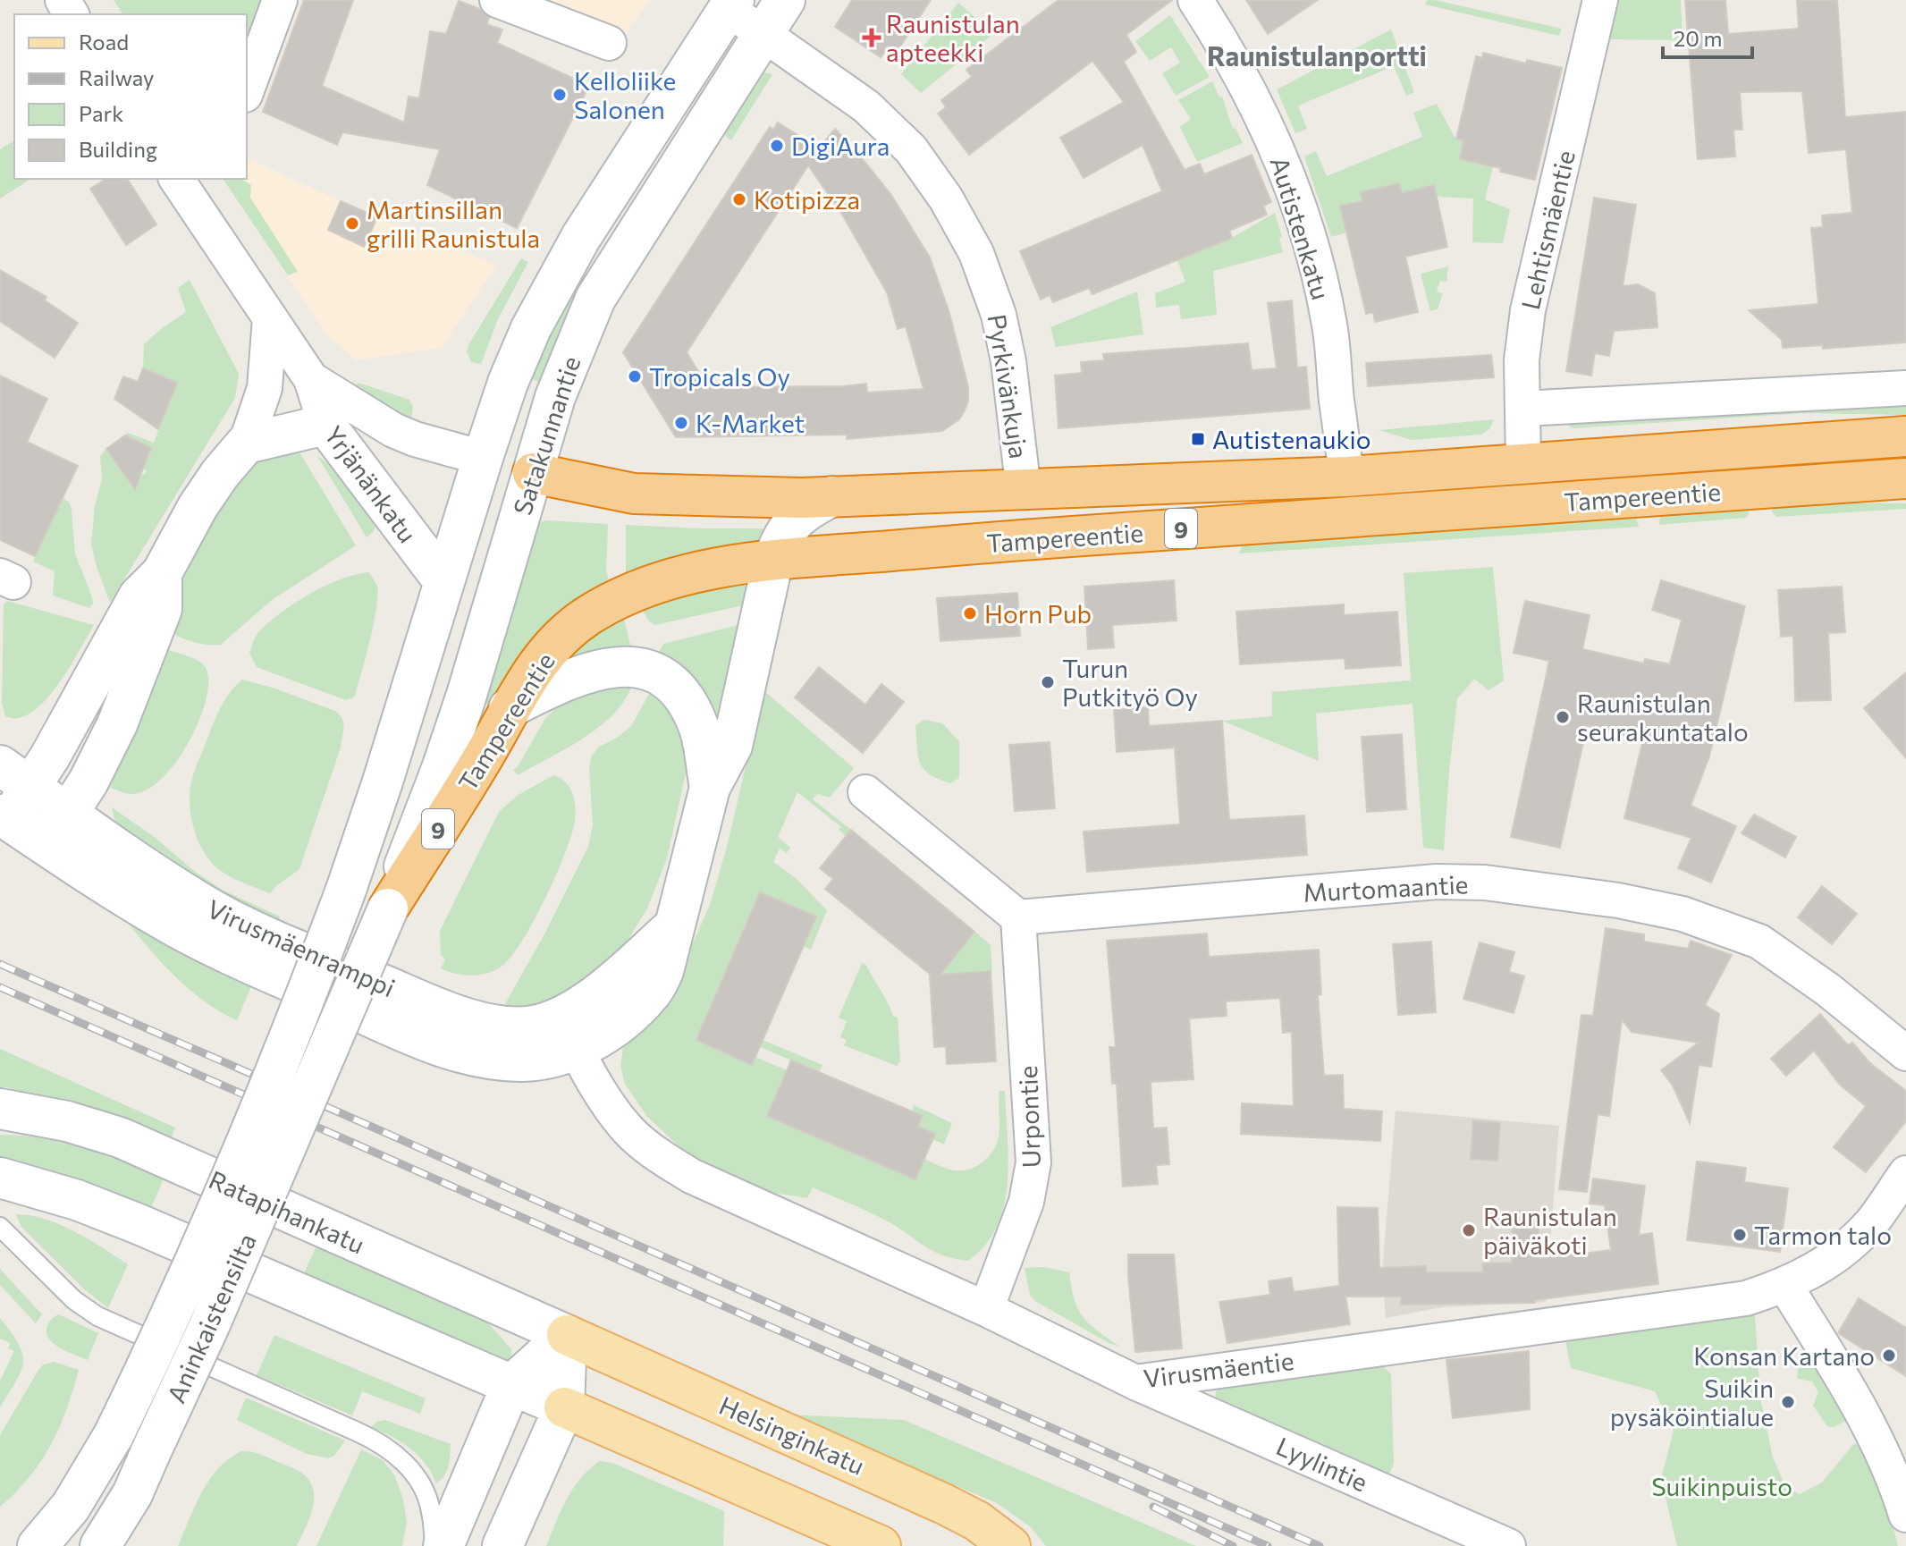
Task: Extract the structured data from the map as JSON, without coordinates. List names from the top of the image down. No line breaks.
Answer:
{"streets":{"highway":["Tampereentie","9"],"main road":["Satakunnantie","Yrjänänkatu","Virusmäenramppi","Ratapihankatu","Aninkaistensilta","Helsinginkatu"],"street":["Autistenkatu","Lehtismäentie","Pyrkivänkuja","Murtomaantie","Urpontie","Virusmäentie","Lyylintie"]},"crossings":[["Autistenkatu","Tampereentie"],["Lehtismäentie","Tampereentie"],["Pyrkivänkuja","Satakunnantie"],["Pyrkivänkuja","Tampereentie"],["Satakunnantie","Yrjänänkatu"],["Satakunnantie","Tampereentie"],["Satakunnantie","9"],["Satakunnantie","Aninkaistensilta"],["Yrjänänkatu","9"],["Tampereentie","9"],["Tampereentie","Aninkaistensilta"],["Murtomaantie","Urpontie"],["Virusmäenramppi","Virusmäentie"],["Urpontie","Virusmäentie"],["Ratapihankatu","Helsinginkatu"],["Virusmäentie","Lyylintie"]],"districts":["Raunistulanportti"],"parks":["Suikinpuisto"],"places":{"health":["Raunistulan apteekki"],"other":["Kelloliike Salonen","DigiAura","Kotipizza","Martinsillan grilli Raunistula","Tropicals Oy","K-Market","Horn Pub","Turun Putkityö Oy","Raunistulan seurakuntatalo","Raunistulan päiväkoti","Tarmon talo","Konsan Kartano","Suikin pysäköintialue"],"transit":["Autistenaukio"]},"legend":["Road","Railway","Park","Building"],"scale_bar":"20 m"}
